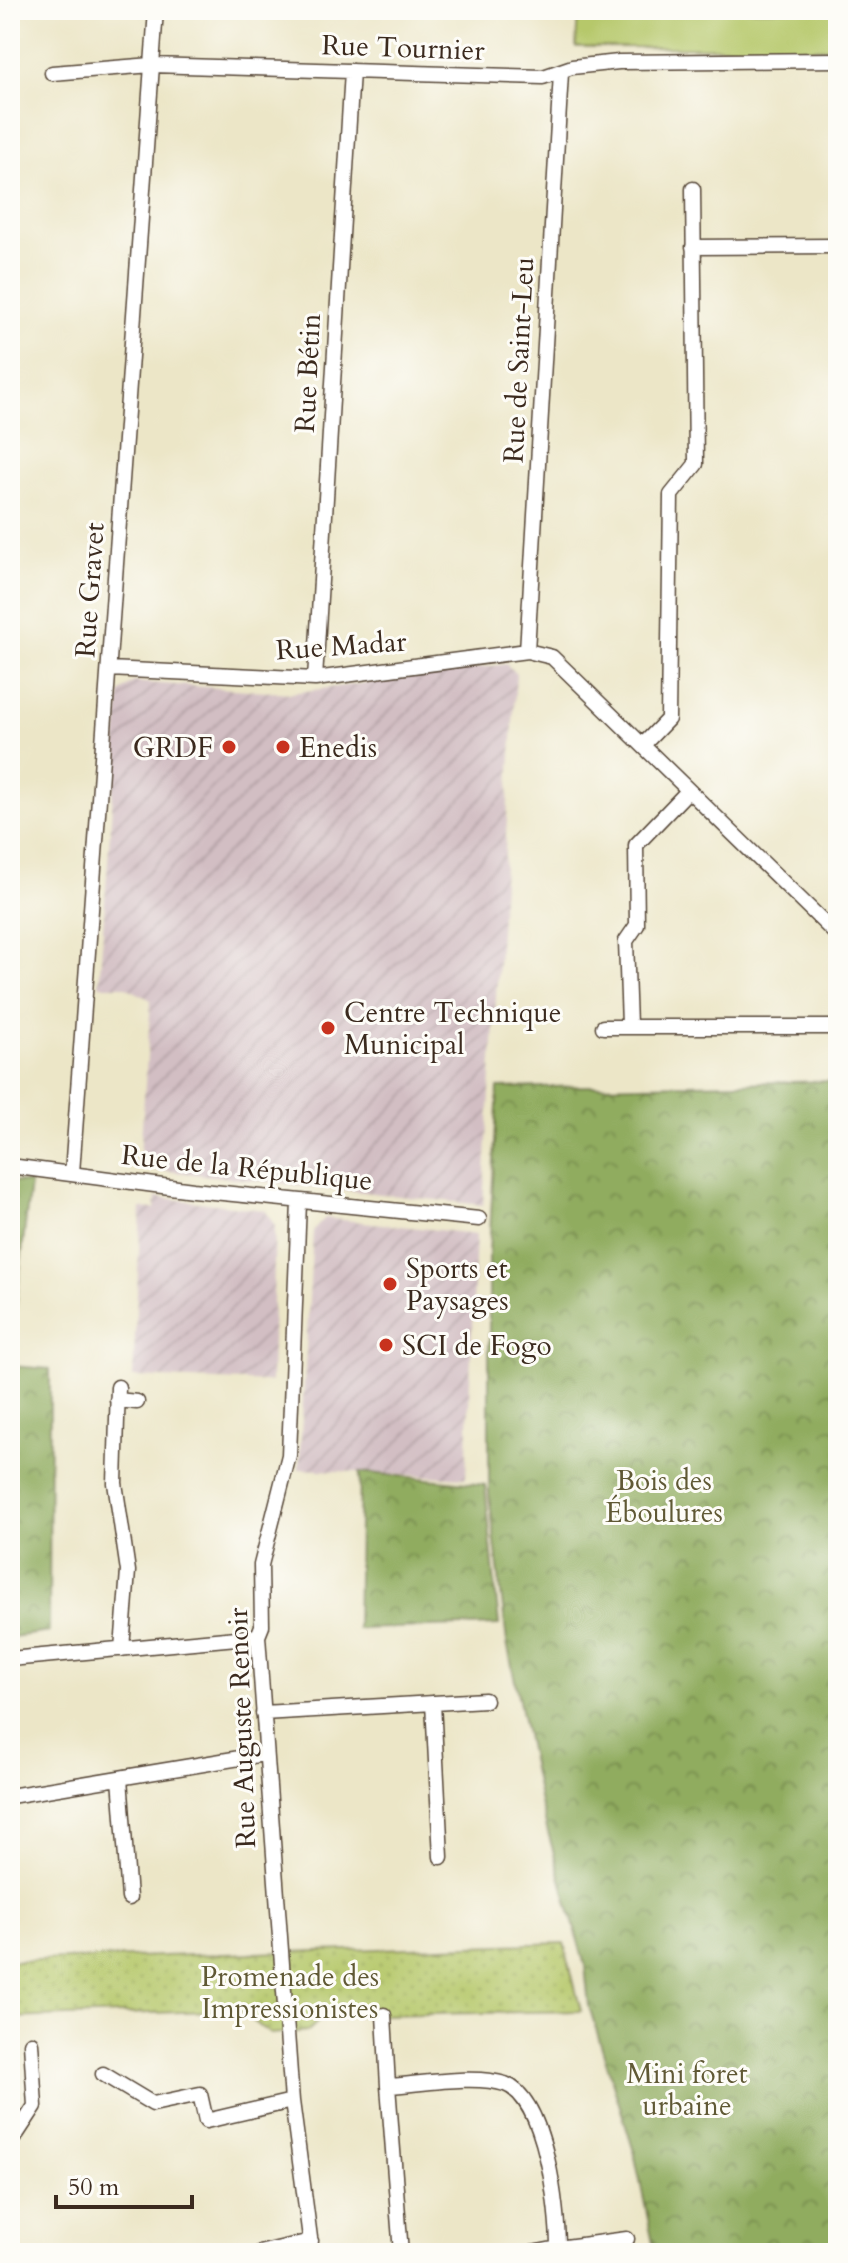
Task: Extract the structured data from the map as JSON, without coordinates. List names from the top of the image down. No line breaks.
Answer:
{"streets":{"street":["Rue Tournier","Rue de Saint-Leu","Rue Bétin","Rue Gravet","Rue Madar","Rue de la République","Rue Auguste Renoir"]},"crossings":[["Rue Tournier","Rue de Saint-Leu"],["Rue Tournier","Rue Bétin"],["Rue Tournier","Rue Gravet"],["Rue de Saint-Leu","Rue Madar"],["Rue Bétin","Rue Madar"],["Rue Gravet","Rue Madar"],["Rue Gravet","Rue de la République"],["Rue de la République","Rue Auguste Renoir"]],"parks":["Bois des Éboulures","Promenade des Impressionistes","Mini foret urbaine"],"places":["GRDF","Enedis","Centre Technique Municipal","Sports et Paysages","SCI de Fogo"],"scale_bar":"50 m"}
